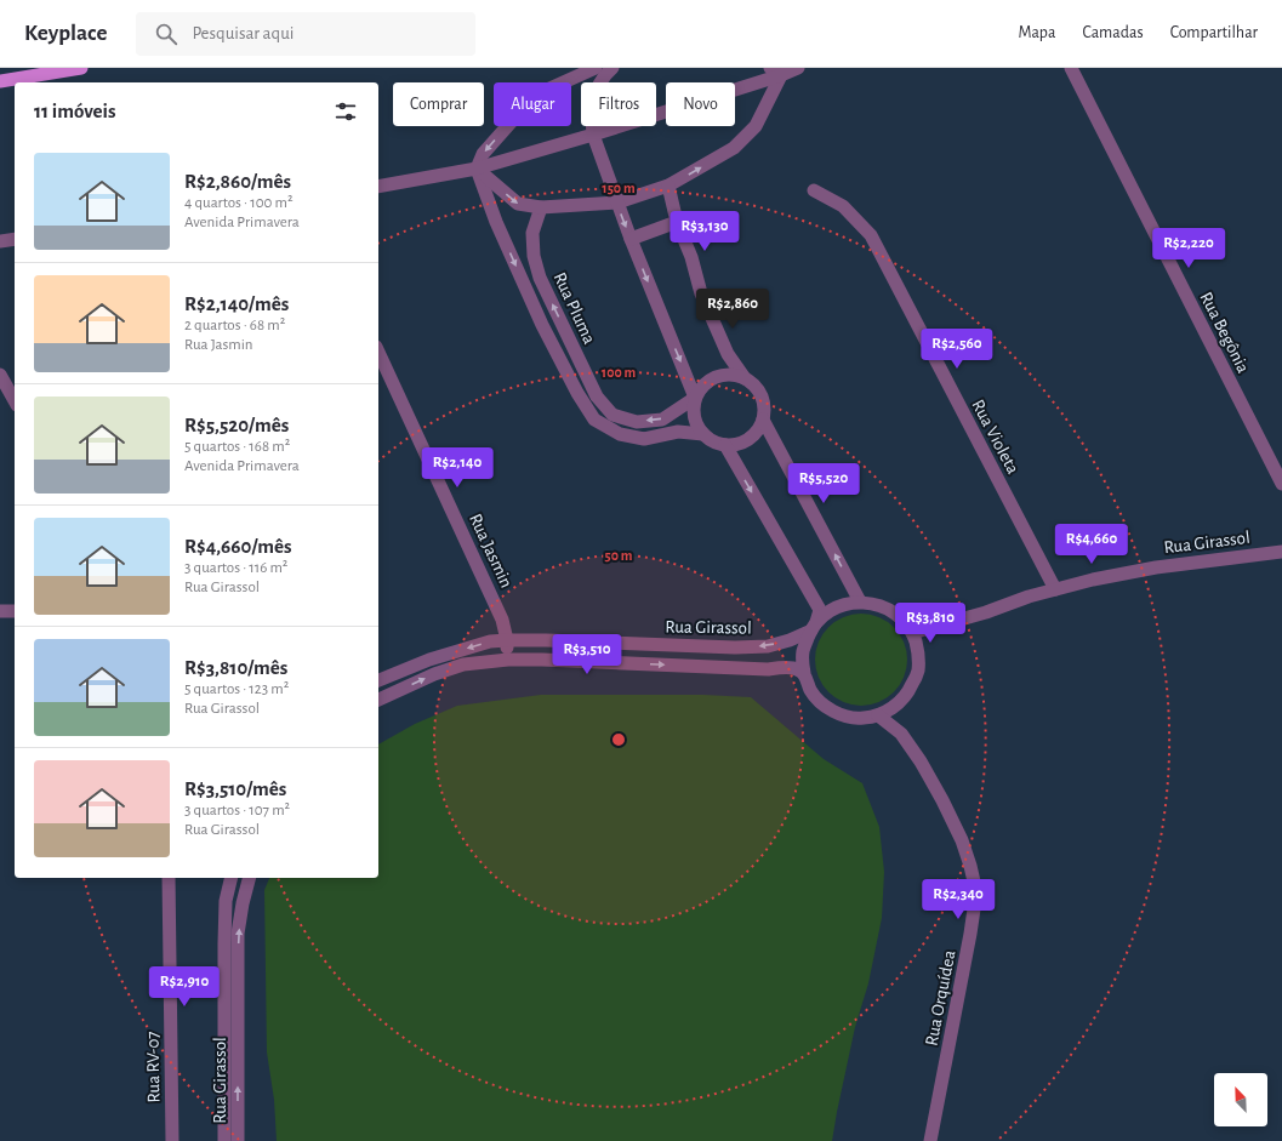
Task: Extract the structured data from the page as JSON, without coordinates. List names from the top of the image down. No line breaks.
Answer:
{"streets":{"street":["Rua Pluma","Rua Begônia","Rua Violeta","Rua Girassol","Rua Jasmin","Rua Orquídea","Rua RV-07"]},"crossings":[["Rua Violeta","Rua Girassol"],["Rua Girassol","Rua Jasmin"],["Rua Girassol","Rua Orquídea"]],"north":"top left","page":{"header":"Keyplace","search":"Pesquisar aqui","nav":["Mapa","Camadas","Compartilhar"],"chip":["Comprar","Alugar","Filtros","Novo"],"heading":"11 imóveis","list":[{"name":"R$2,860/mês","note":"4 quartos · 100 m² · Avenida Primavera"},{"name":"R$2,140/mês","note":"2 quartos · 68 m² · Rua Jasmin"},{"name":"R$5,520/mês","note":"5 quartos · 168 m² · Avenida Primavera"},{"name":"R$4,660/mês","note":"3 quartos · 116 m² · Rua Girassol"},{"name":"R$3,810/mês","note":"5 quartos · 123 m² · Rua Girassol"},{"name":"R$3,510/mês","note":"3 quartos · 107 m² · Rua Girassol"}],"price":["R$3,130","R$2,220","R$2,860","R$2,560","R$2,140","R$5,520","R$4,660","R$3,810","R$3,510","R$2,340","R$2,910"]},"rings":["150 m","100 m","50 m"]}
